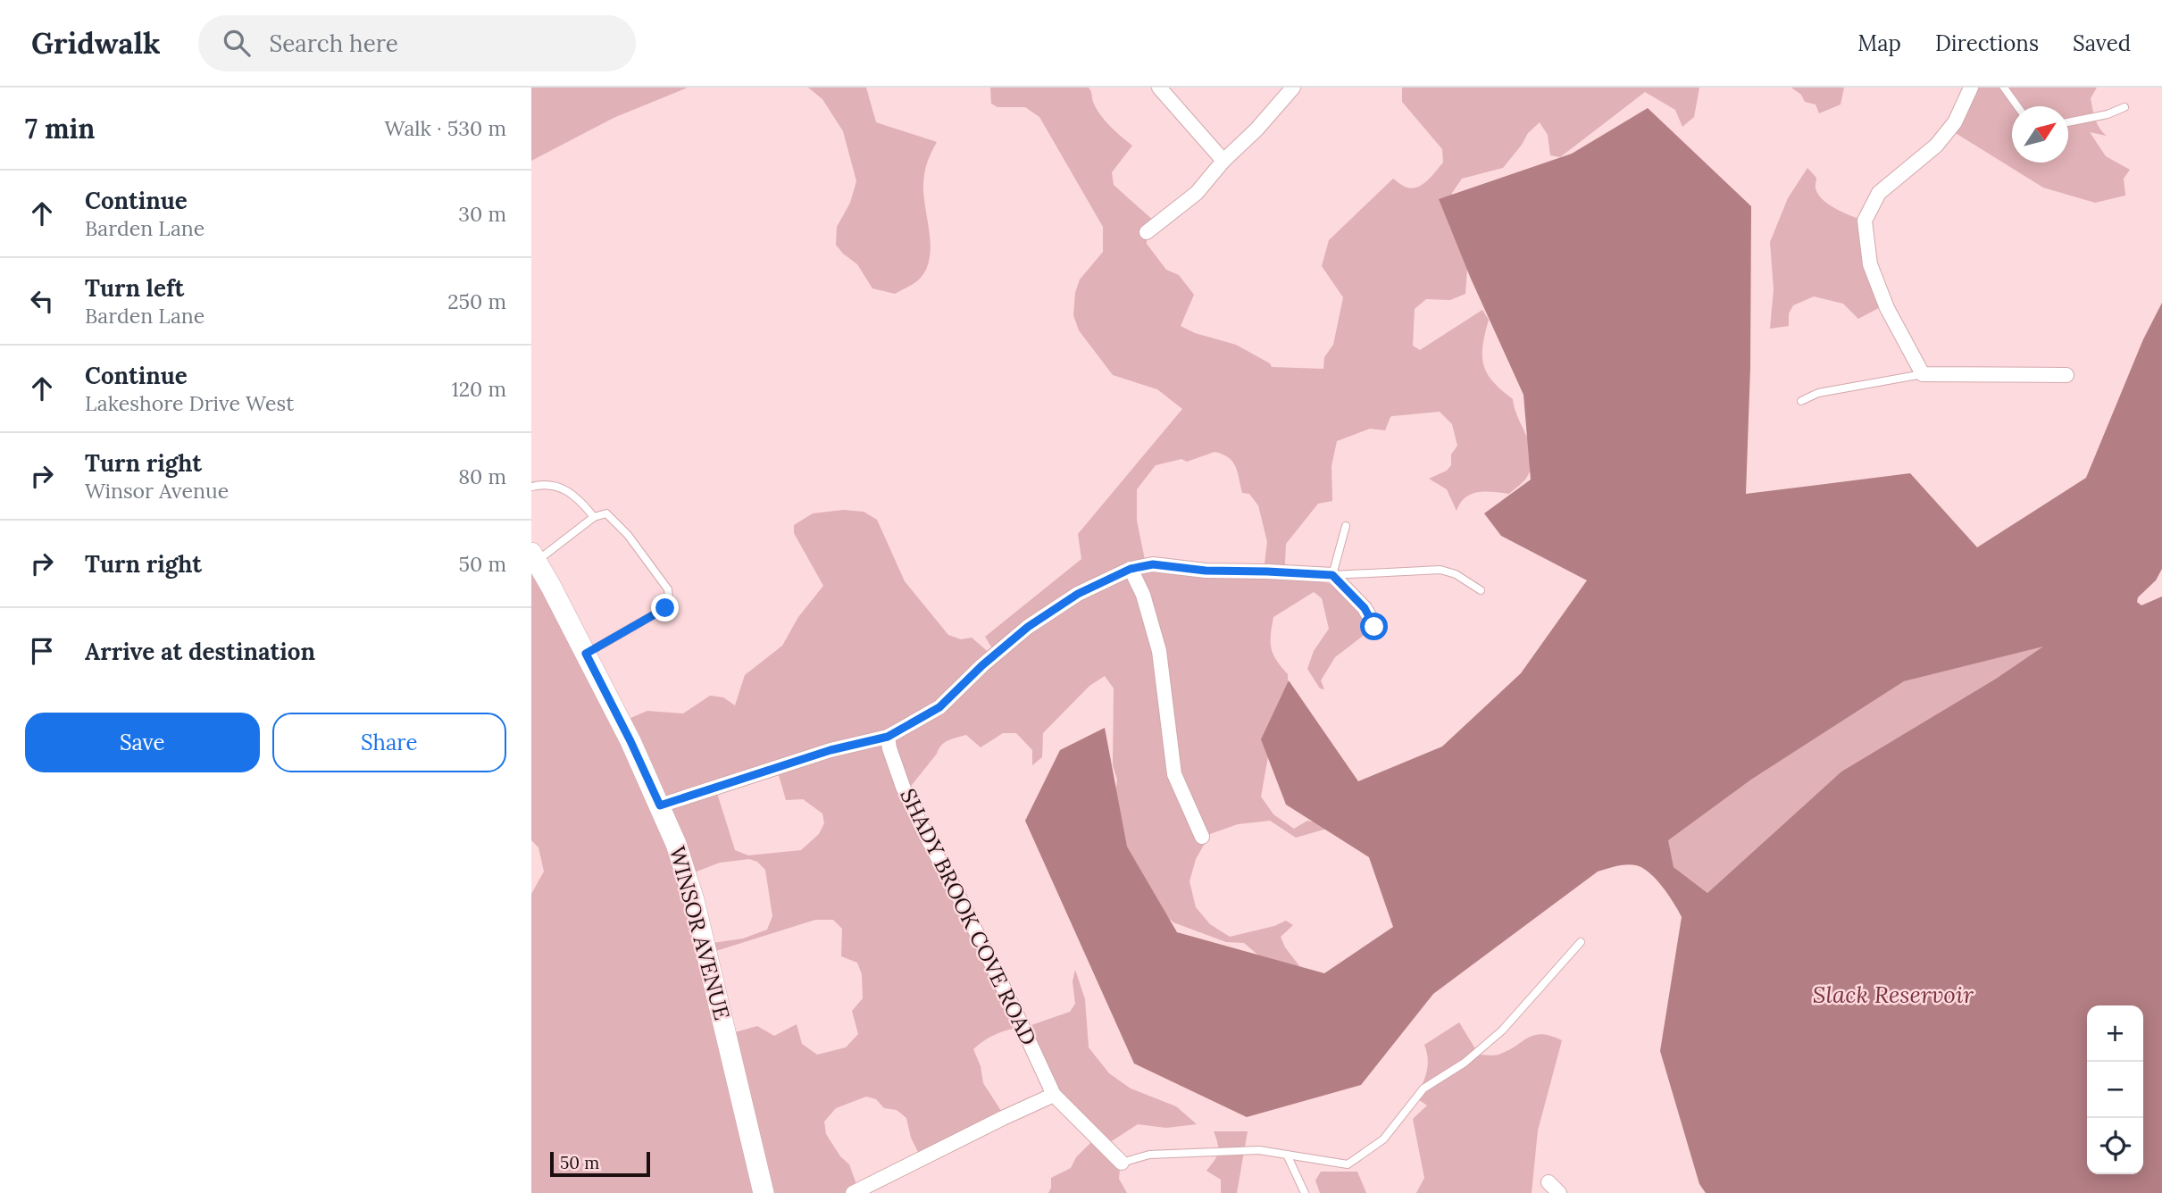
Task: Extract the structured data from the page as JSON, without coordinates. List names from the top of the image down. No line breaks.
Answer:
{"streets":{"street":["SHADY BROOK COVE ROAD","WINSOR AVENUE"]},"water":["Slack Reservoir"],"scale_bar":"50 m","north":"top right","page":{"header":"Gridwalk","search":"Search here","nav":["Map","Directions","Saved"],"heading":["7 min","Walk · 530 m"],"list":[["Continue","Barden Lane","30 m"],["Turn left","Barden Lane","250 m"],["Continue","Lakeshore Drive West","120 m"],["Turn right","Winsor Avenue","80 m"],["Turn right","50 m"],"Arrive at destination"],"buttons":["Save","Share"],"map_buttons":["+","−"],"scale":"50 m"}}
